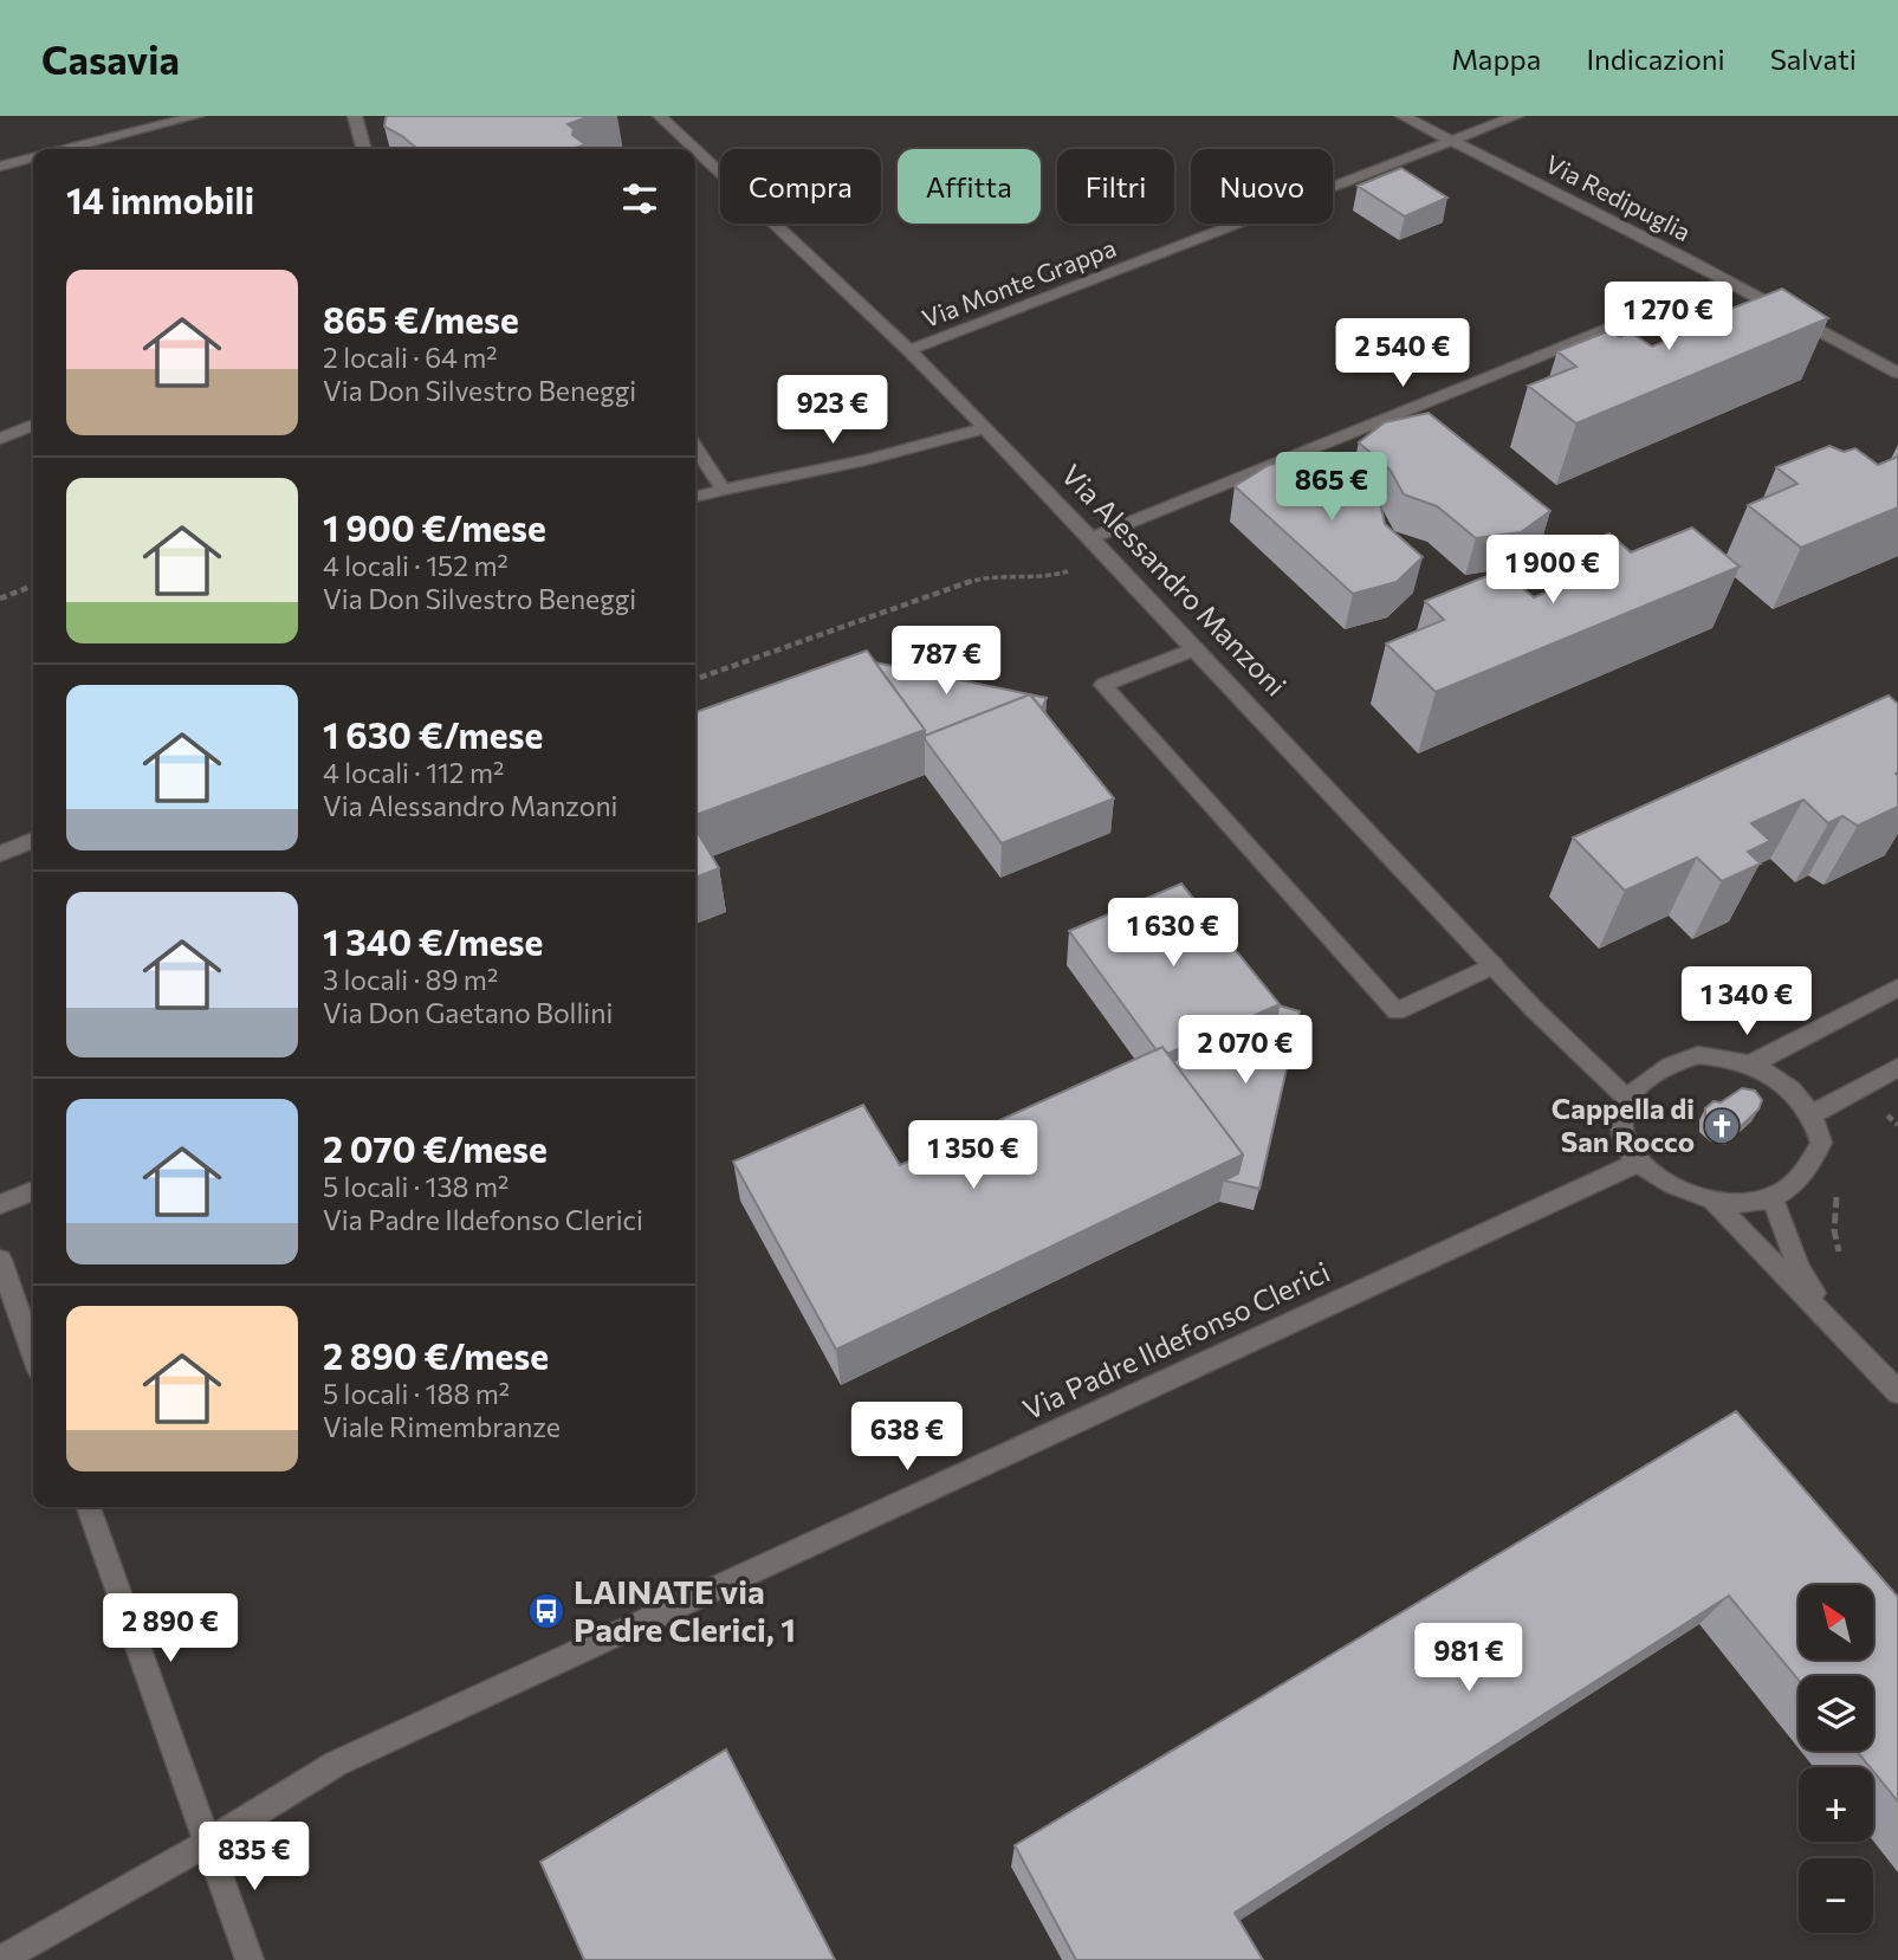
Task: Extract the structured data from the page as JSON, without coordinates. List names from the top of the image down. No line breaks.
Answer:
{"streets":{"street":["Via Redipuglia","Via Monte Grappa","Via Alessandro Manzoni","Via Padre Ildefonso Clerici"]},"crossings":[["Via Redipuglia","Via Monte Grappa"],["Via Monte Grappa","Via Alessandro Manzoni"],["Via Alessandro Manzoni","Via Padre Ildefonso Clerici"]],"places":{"church":["Cappella di San Rocco"],"bus stop":["LAINATE via Padre Clerici, 1"]},"north":"top left","page":{"header":"Casavia","nav":["Mappa","Indicazioni","Salvati"],"chip":["Compra","Affitta","Filtri","Nuovo"],"heading":"14 immobili","list":[{"name":"865 €/mese","note":"2 locali · 64 m² · Via Don Silvestro Beneggi"},{"name":"1 900 €/mese","note":"4 locali · 152 m² · Via Don Silvestro Beneggi"},{"name":"1 630 €/mese","note":"4 locali · 112 m² · Via Alessandro Manzoni"},{"name":"1 340 €/mese","note":"3 locali · 89 m² · Via Don Gaetano Bollini"},{"name":"2 070 €/mese","note":"5 locali · 138 m² · Via Padre Ildefonso Clerici"},{"name":"2 890 €/mese","note":"5 locali · 188 m² · Viale Rimembranze"}],"price":["1 270 €","2 540 €","923 €","865 €","1 900 €","787 €","1 630 €","1 340 €","2 070 €","1 350 €","638 €","2 890 €","981 €","835 €"],"map_buttons":["+","−"]}}
